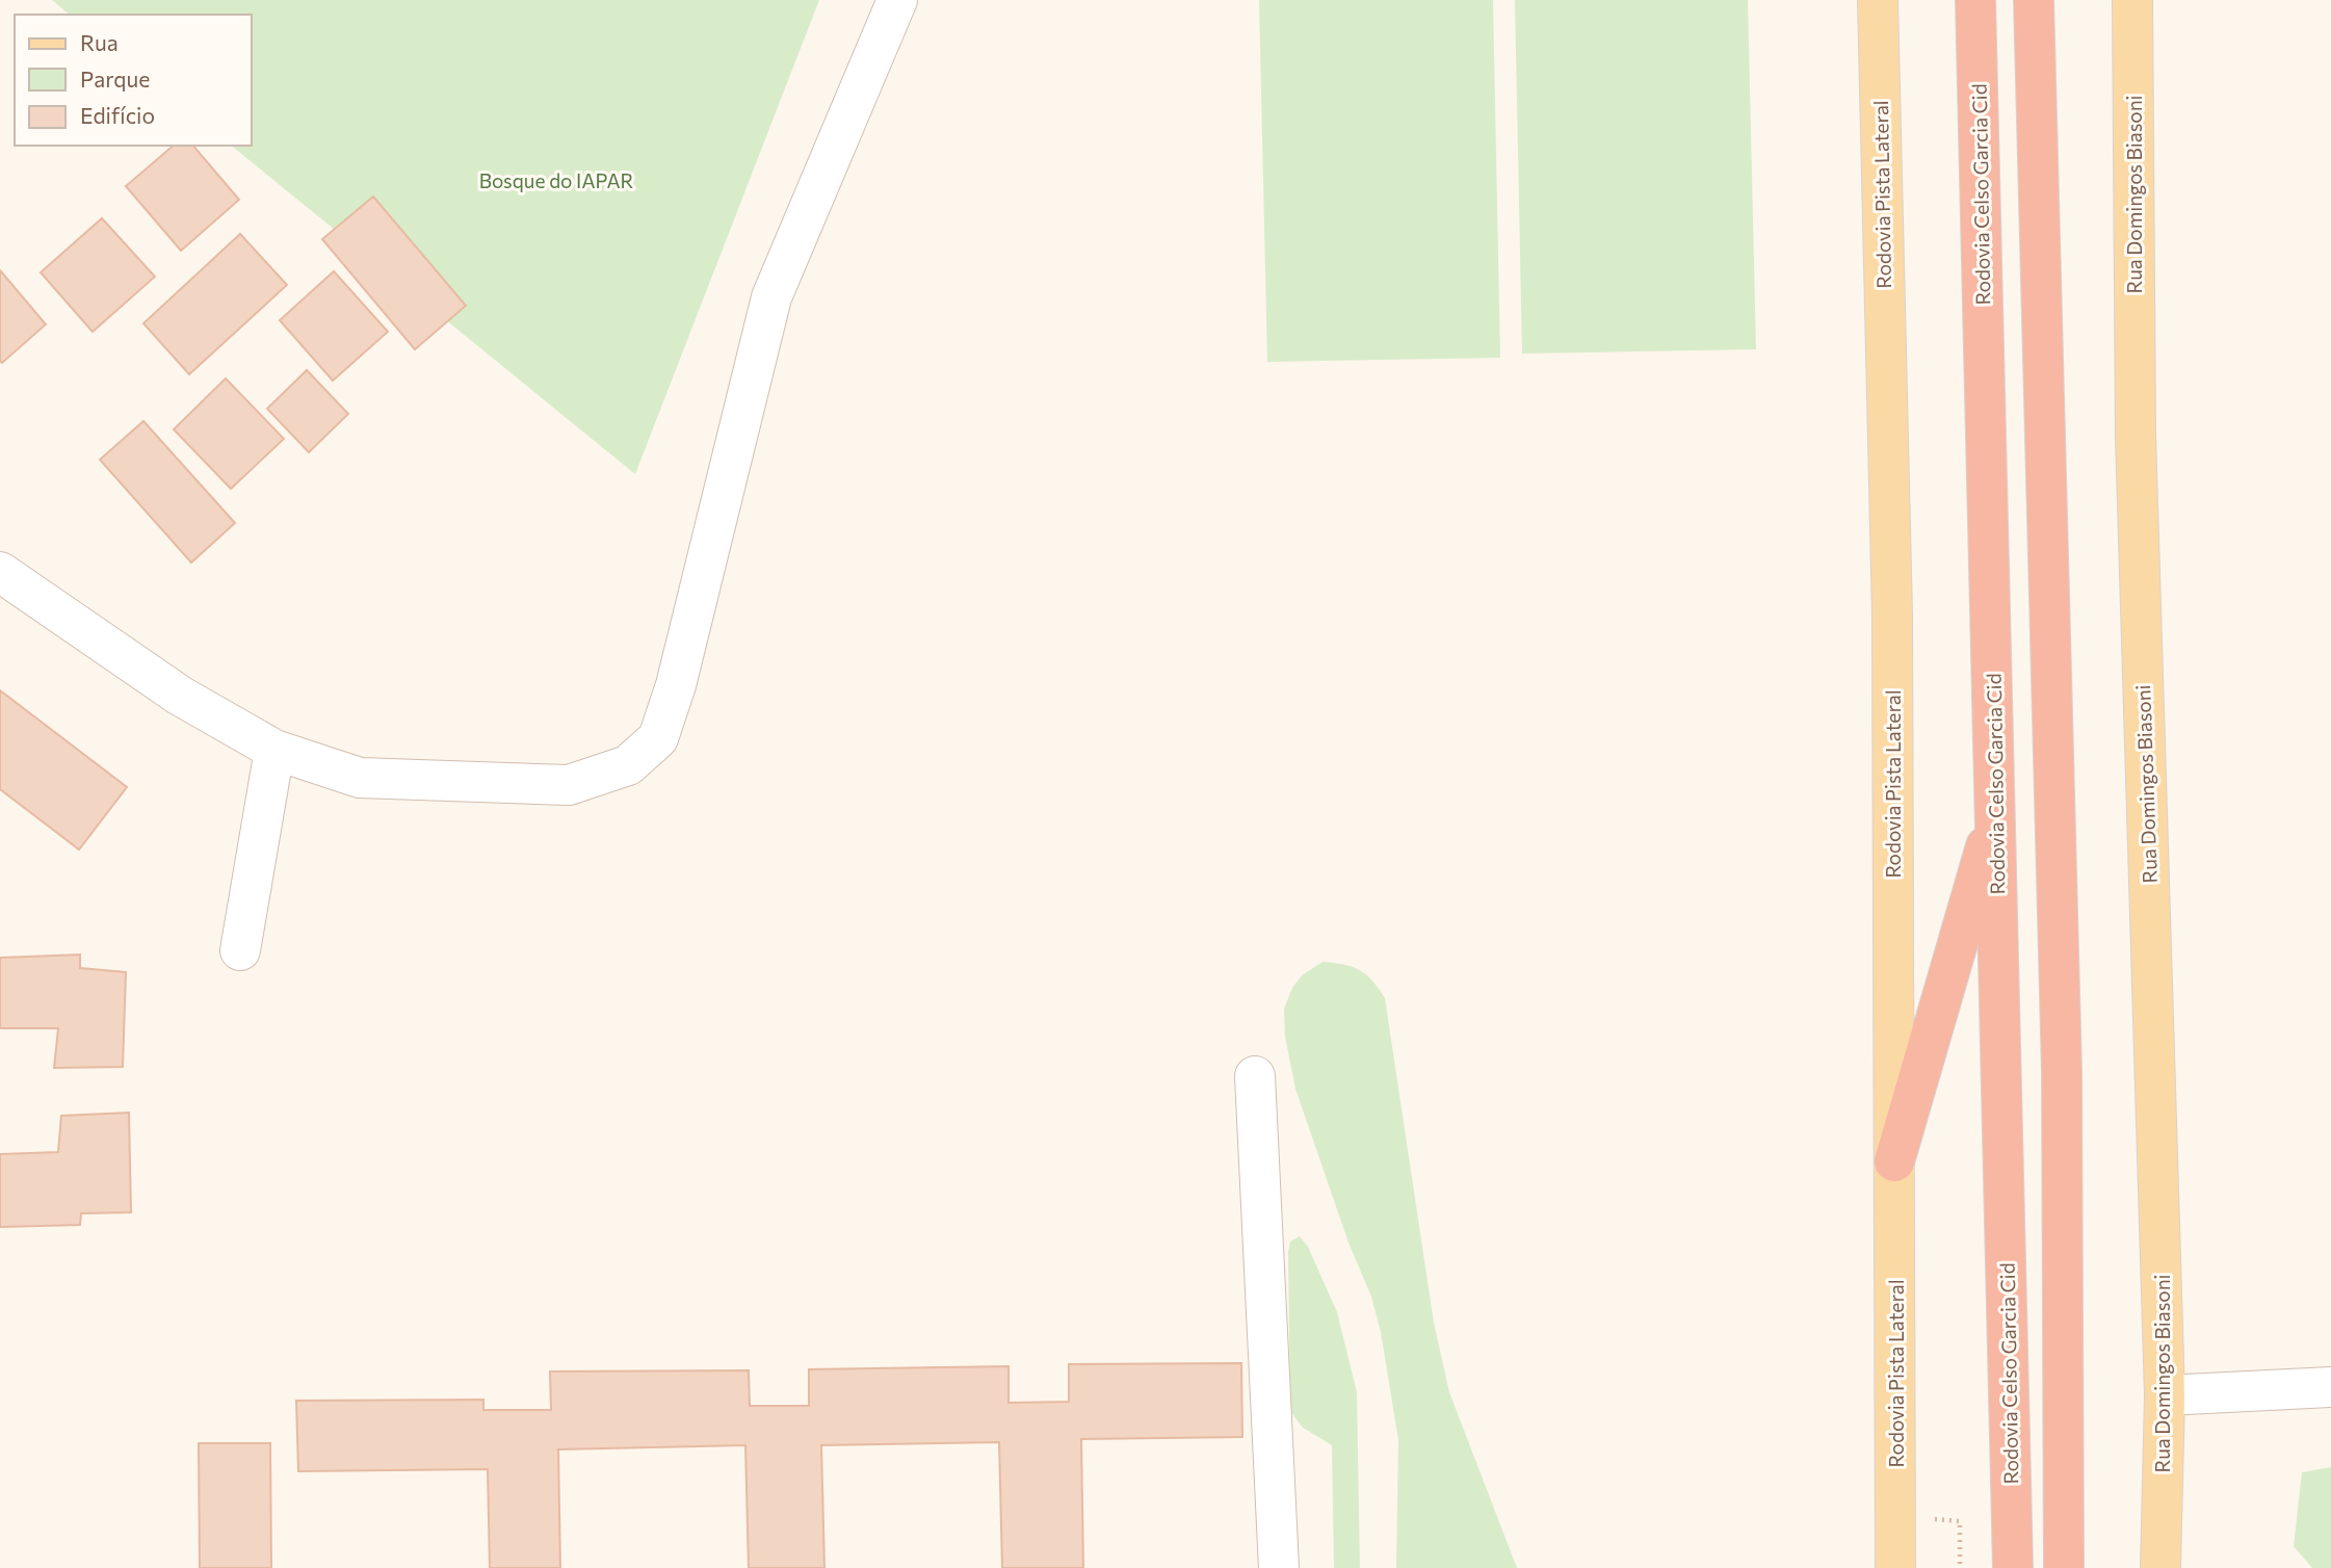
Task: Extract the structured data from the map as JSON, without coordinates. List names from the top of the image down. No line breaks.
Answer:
{"streets":{"highway":["Rodovia Celso Garcia Cid"],"main road":["Rodovia Pista Lateral","Rua Domingos Biasoni"]},"parks":["Bosque do IAPAR"],"legend":["Rua","Parque","Edifício"]}
